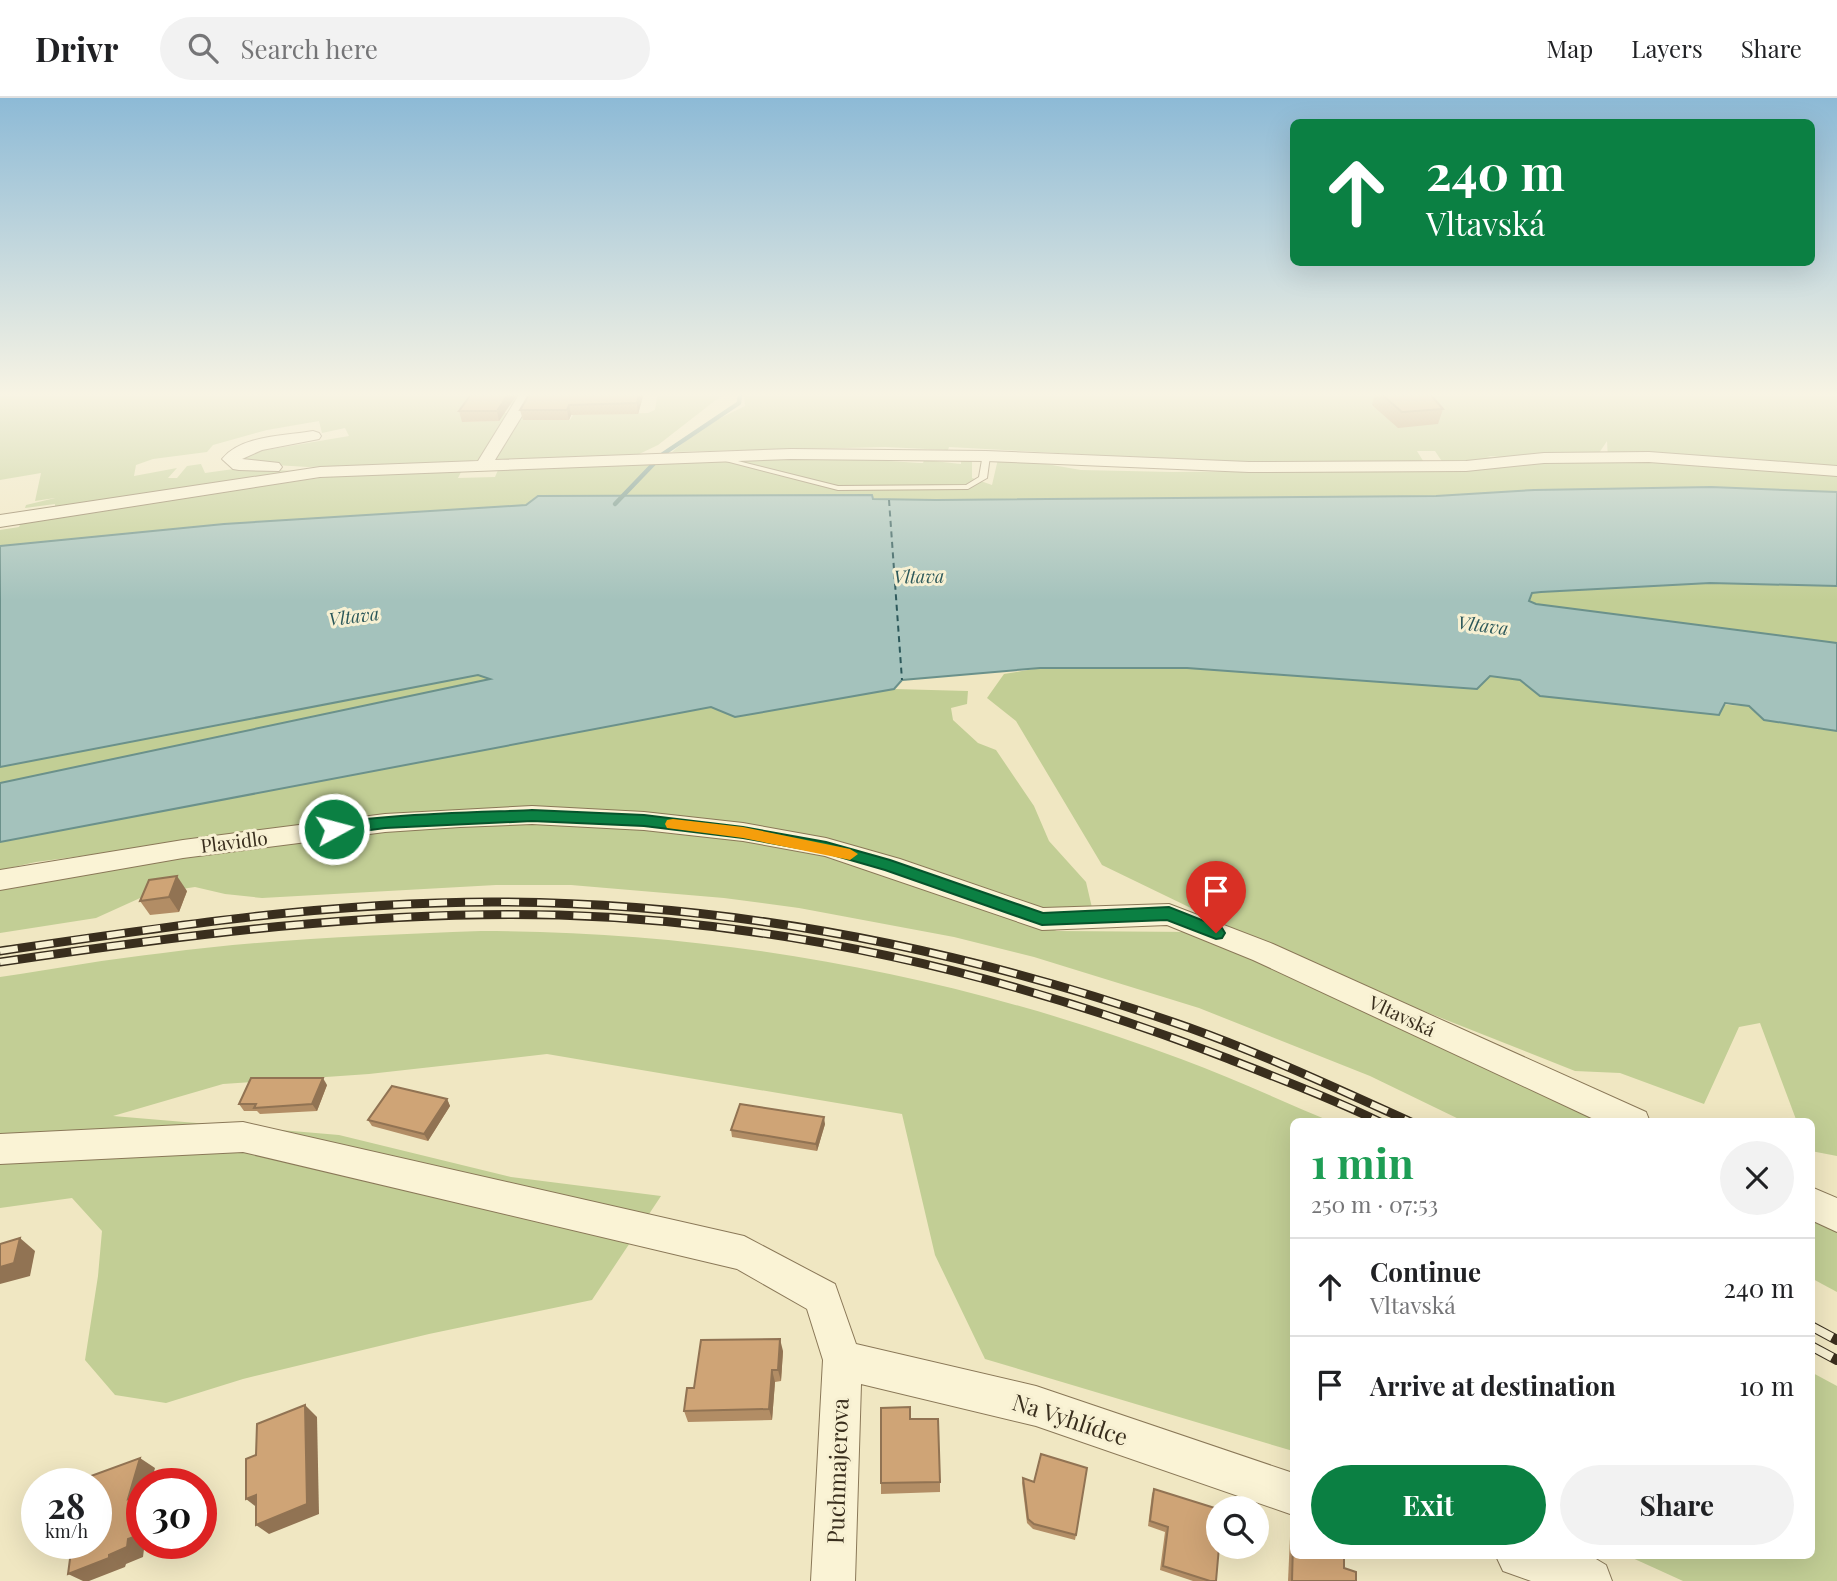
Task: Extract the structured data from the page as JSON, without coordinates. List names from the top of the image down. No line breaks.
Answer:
{"streets":{"street":["Plavidlo","Vltavská","Na Vyhlídce","Puchmajerova"]},"crossings":[["Plavidlo","Vltavská"],["Na Vyhlídce","Puchmajerova"]],"water":["Vltava"],"page":{"header":"Drivr","search":"Search here","nav":["Map","Layers","Share"],"turn":["240 m","Vltavská"],"heading":["1 min","250 m · 07:53"],"list":[{"name":"Continue","note":"Vltavská","value":"240 m"},{"name":"Arrive at destination","value":"10 m"}],"buttons":["Exit","Share"],"speed":"28 km/h","limit":"30"}}
